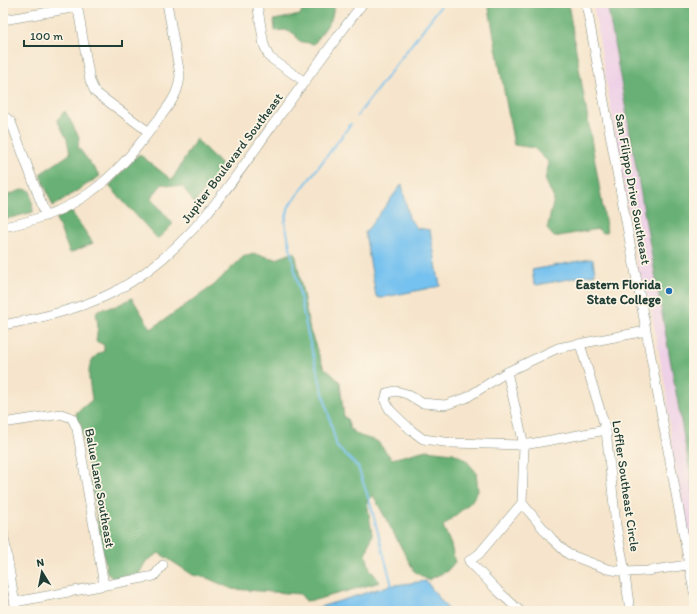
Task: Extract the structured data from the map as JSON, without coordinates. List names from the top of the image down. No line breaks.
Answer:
{"streets":{"street":["Jupiter Boulevard Southeast","San Filippo Drive Southeast","Loffler Southeast Circle","Balue Lane Southeast"]},"places":["Eastern Florida State College"],"scale_bar":"100 m","north":"top"}
